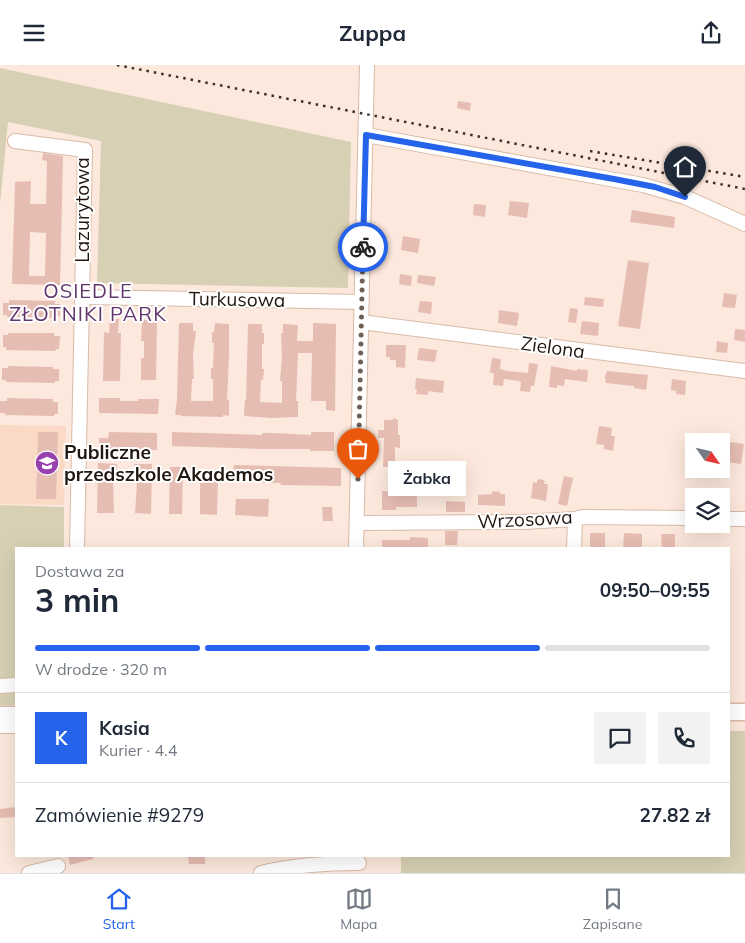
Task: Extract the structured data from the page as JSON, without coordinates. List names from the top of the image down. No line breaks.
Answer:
{"streets":{"street":["Lazurytowa","Turkusowa","Zielona","Wrzosowa"]},"crossings":[["Lazurytowa","Turkusowa"]],"districts":["OSIEDLE ZŁOTNIKI PARK"],"places":{"school or university":["Publiczne przedszkole Akademos"],"other":["Żabka"]},"north":"bottom right","page":{"header":"Zuppa","bubble":"Żabka","heading":["3 min","Dostawa za","09:50–09:55"],"panel":["Kasia","Kurier · 4.4","Zamówienie #9279","27.82 zł"],"bar":"W drodze · 320 m","round":"K","tabs":["Start","Mapa","Zapisane"]}}
